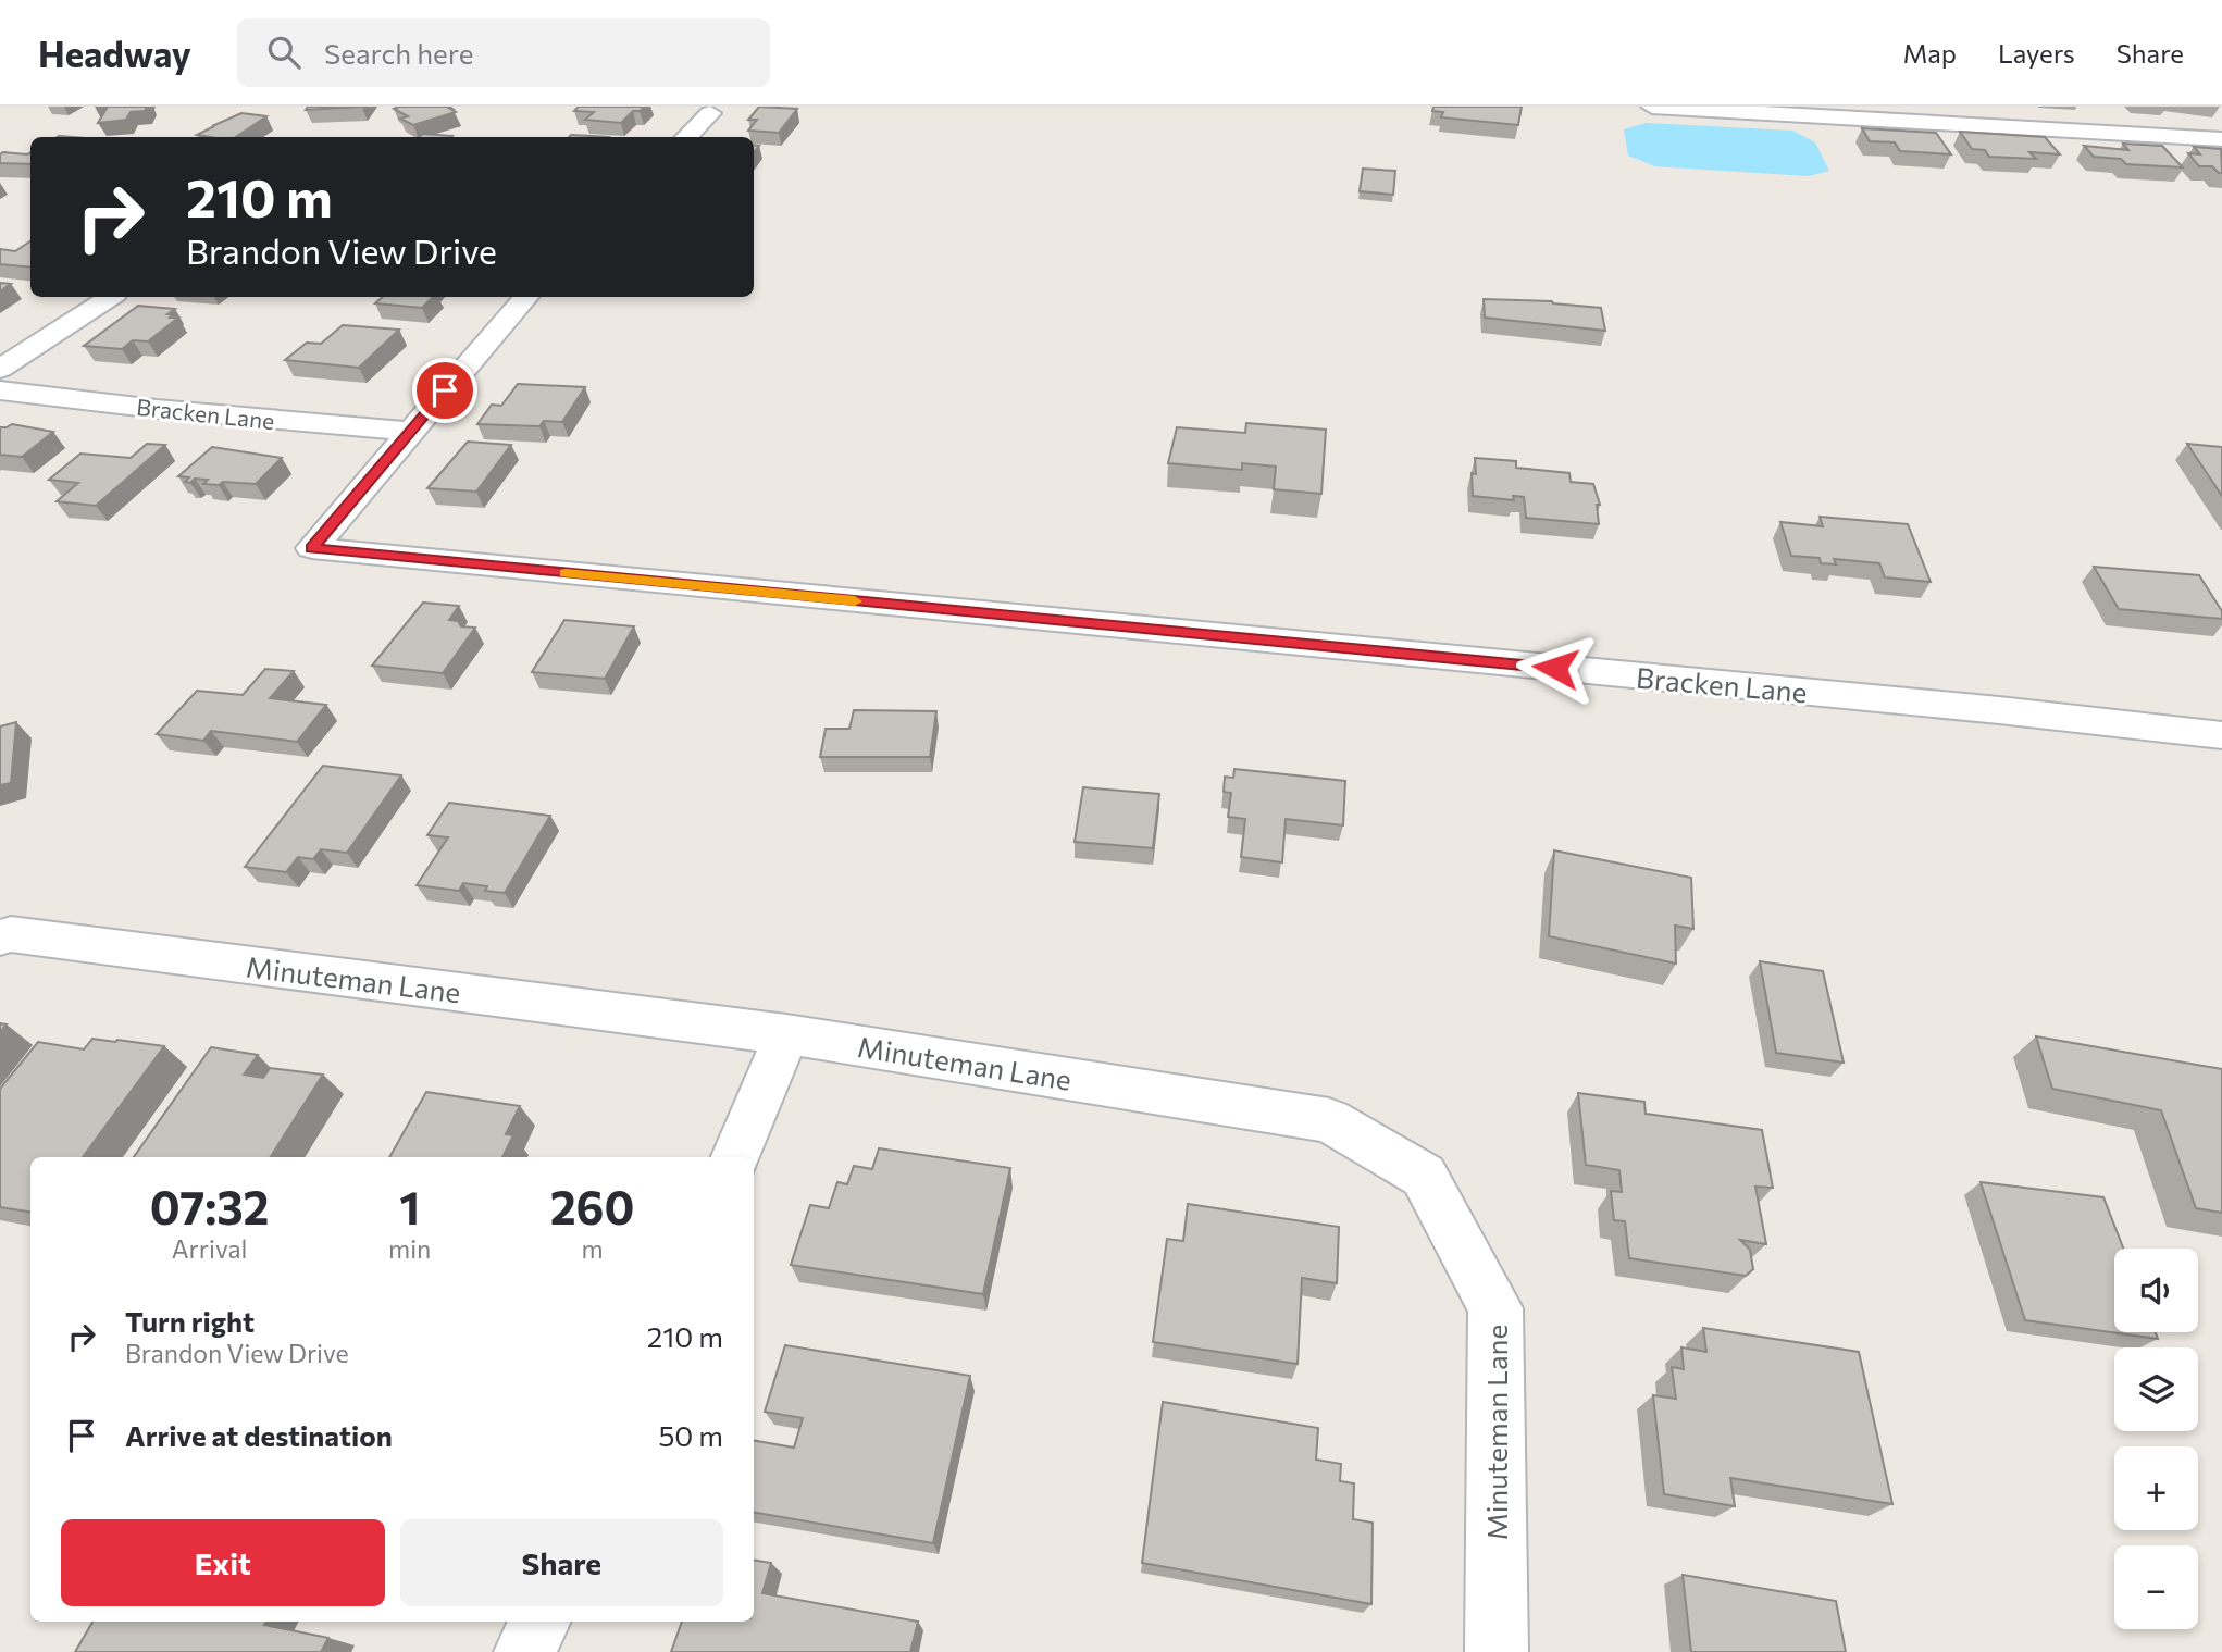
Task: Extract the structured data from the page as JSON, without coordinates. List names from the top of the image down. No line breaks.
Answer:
{"streets":{"street":["Bracken Lane","Minuteman Lane"]},"page":{"header":"Headway","search":"Search here","nav":["Map","Layers","Share"],"turn":["210 m","Brandon View Drive"],"eta":["07:32","Arrival","1","min","260","m"],"map_buttons":["+","−"],"list":[{"name":"Turn right","note":"Brandon View Drive","value":"210 m"},{"name":"Arrive at destination","value":"50 m"}],"buttons":["Exit","Share"]}}
